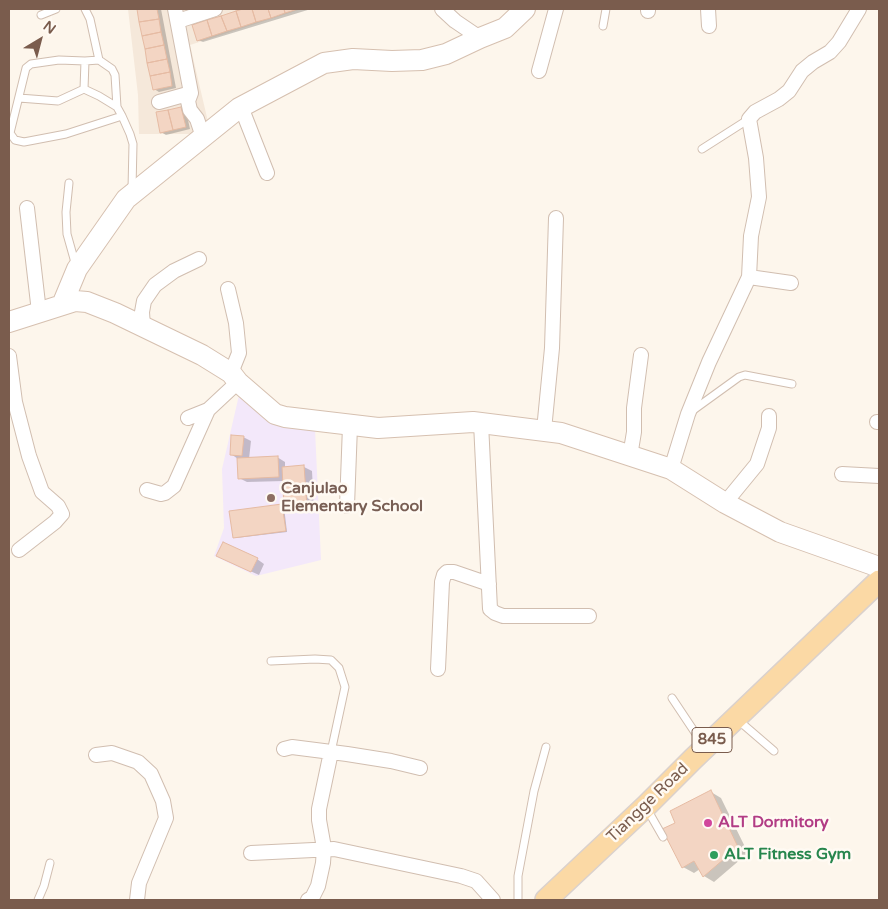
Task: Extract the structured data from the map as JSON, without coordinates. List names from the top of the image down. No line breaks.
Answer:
{"streets":{"main road":["845","Tiangge Road"]},"places":["Canjulao Elementary School","ALT Dormitory","ALT Fitness Gym"],"north":"top right"}
